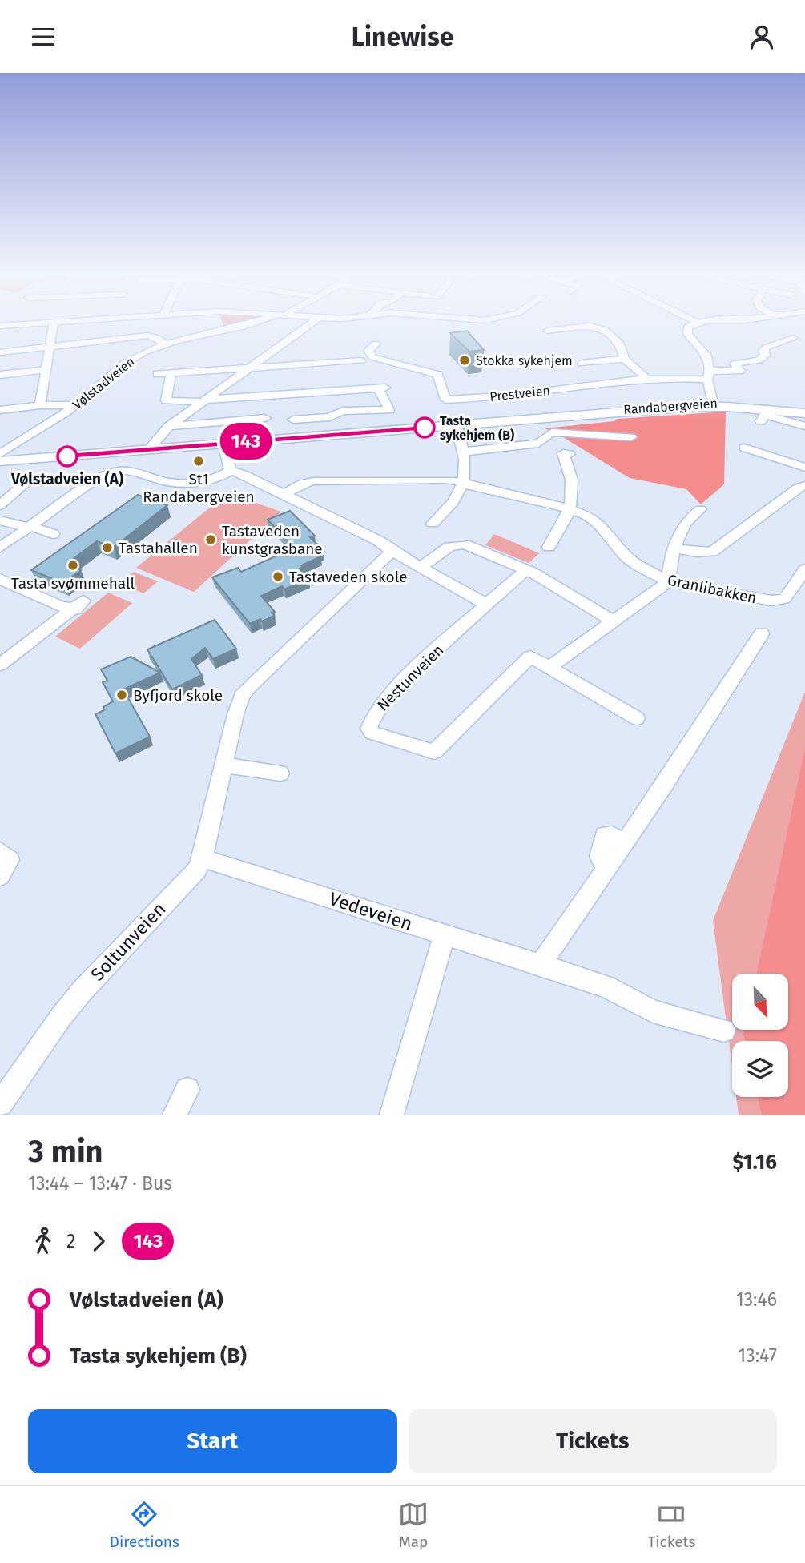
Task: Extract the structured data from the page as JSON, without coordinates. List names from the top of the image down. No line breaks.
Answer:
{"streets":{"main road":["Randabergveien"],"street":["Vølstadveien","Prestveien","Granlibakken","Nestunveien","Vedeveien","Soltunveien"]},"crossings":[["Vedeveien","Soltunveien"]],"places":["Stokka sykehjem","Tasta sykehjem (B)","Vølstadveien (A)","St1 Randabergveien","Tastaveden kunstgrasbane","Tastahallen","Tasta svømmehall","Tastaveden skole","Byfjord skole"],"lines":["bus line 143"],"north":"bottom right","page":{"header":"Linewise","on_map":"143","heading":["3 min","13:44 – 13:47 · Bus","$1.16"],"legs":["2","143"],"list":[{"name":"Vølstadveien (A)","value":"13:46"},{"name":"Tasta sykehjem (B)","value":"13:47"}],"buttons":["Start","Tickets"],"tabs":["Directions","Map","Tickets"]}}
